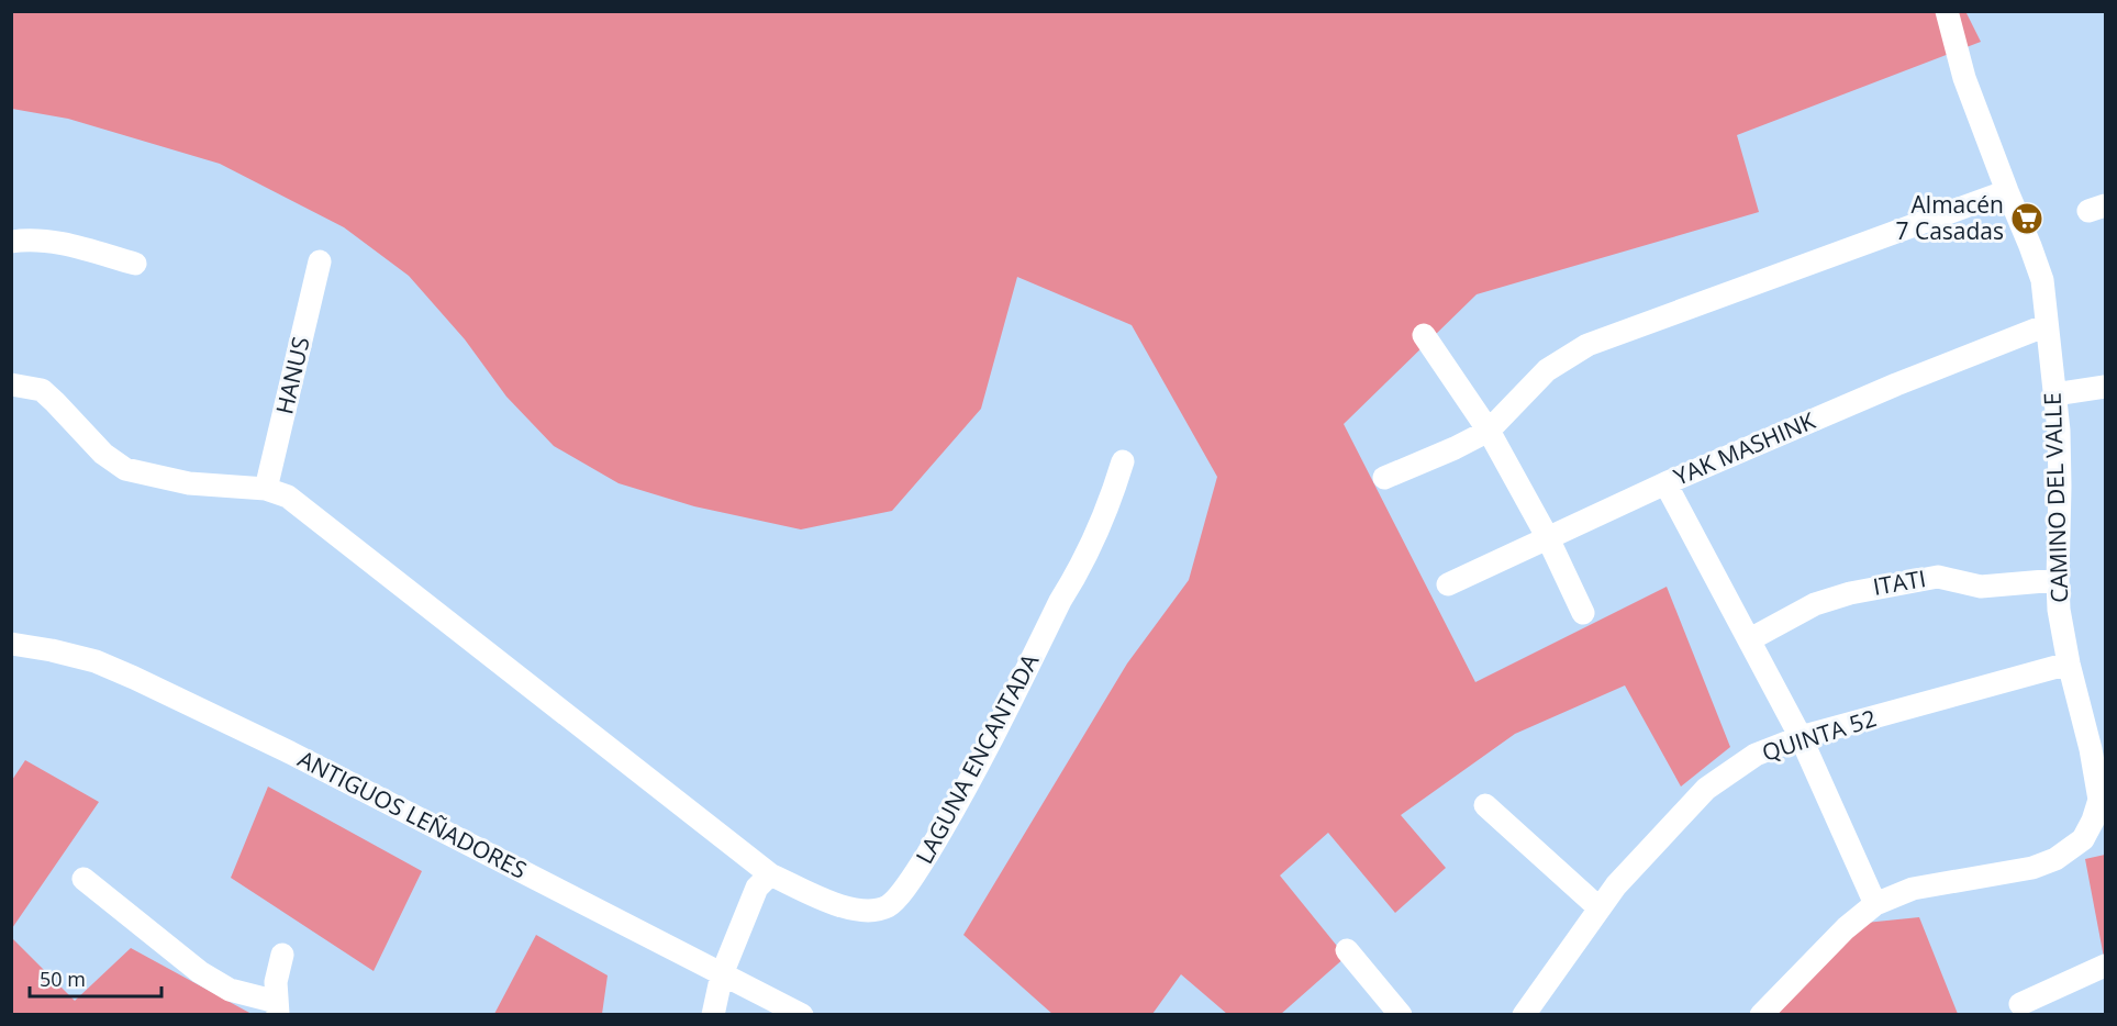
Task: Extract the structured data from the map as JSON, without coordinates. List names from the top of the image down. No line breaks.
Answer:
{"streets":{"street":["HANUS","YAK MASHINK","CAMINO DEL VALLE","ITATI","QUINTA 52","LAGUNA ENCANTADA","ANTIGUOS LEÑADORES"]},"crossings":[["HANUS","LAGUNA ENCANTADA"],["YAK MASHINK","CAMINO DEL VALLE"],["CAMINO DEL VALLE","ITATI"],["CAMINO DEL VALLE","QUINTA 52"]],"places":{"supermarket":["Almacén 7 Casadas"]},"scale_bar":"50 m"}
